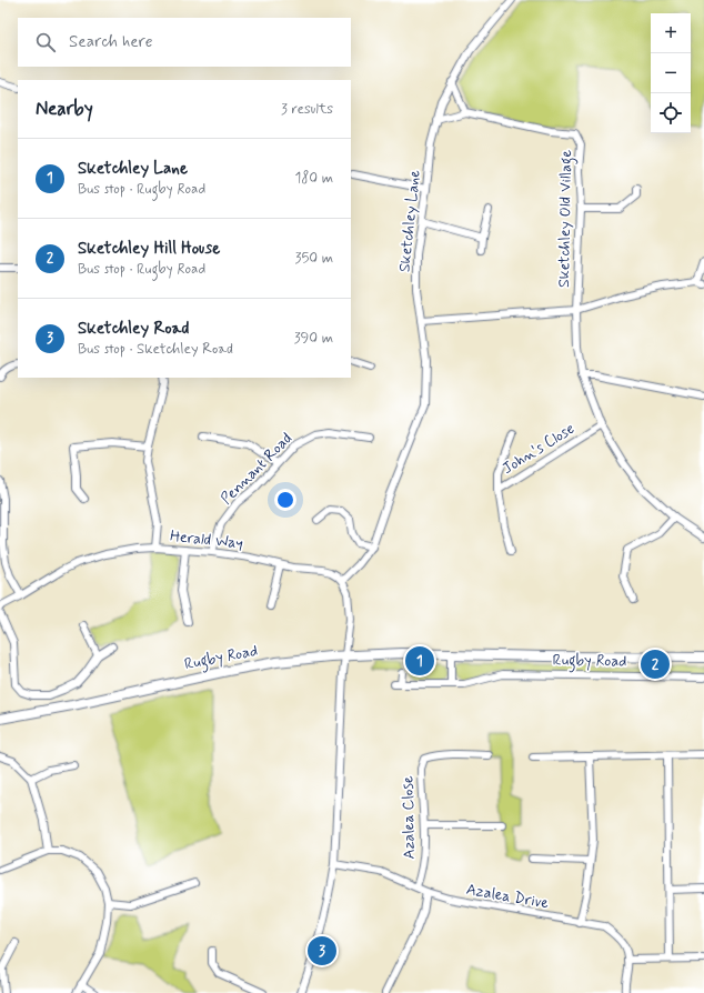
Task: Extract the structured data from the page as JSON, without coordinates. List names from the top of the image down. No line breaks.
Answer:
{"streets":{"main road":["Rugby Road"],"street":["Sketchley Old Village","Sketchley Lane","John's Close","Pennant Road","Herald Way","Azalea Close","Azalea Drive"]},"crossings":[["Sketchley Old Village","Sketchley Lane"],["Sketchley Old Village","John's Close"],["Sketchley Lane","Herald Way"],["Pennant Road","Herald Way"],["Azalea Close","Azalea Drive"]],"page":{"map_buttons":["+","−"],"search":"Search here","heading":["Nearby","3 results"],"list":[{"mark":"1","name":"Sketchley Lane","note":"Bus stop · Rugby Road","value":"180 m"},{"mark":"2","name":"Sketchley Hill House","note":"Bus stop · Rugby Road","value":"350 m"},{"mark":"3","name":"Sketchley Road","note":"Bus stop · Sketchley Road","value":"390 m"}],"pins":["1","2","3"]}}
